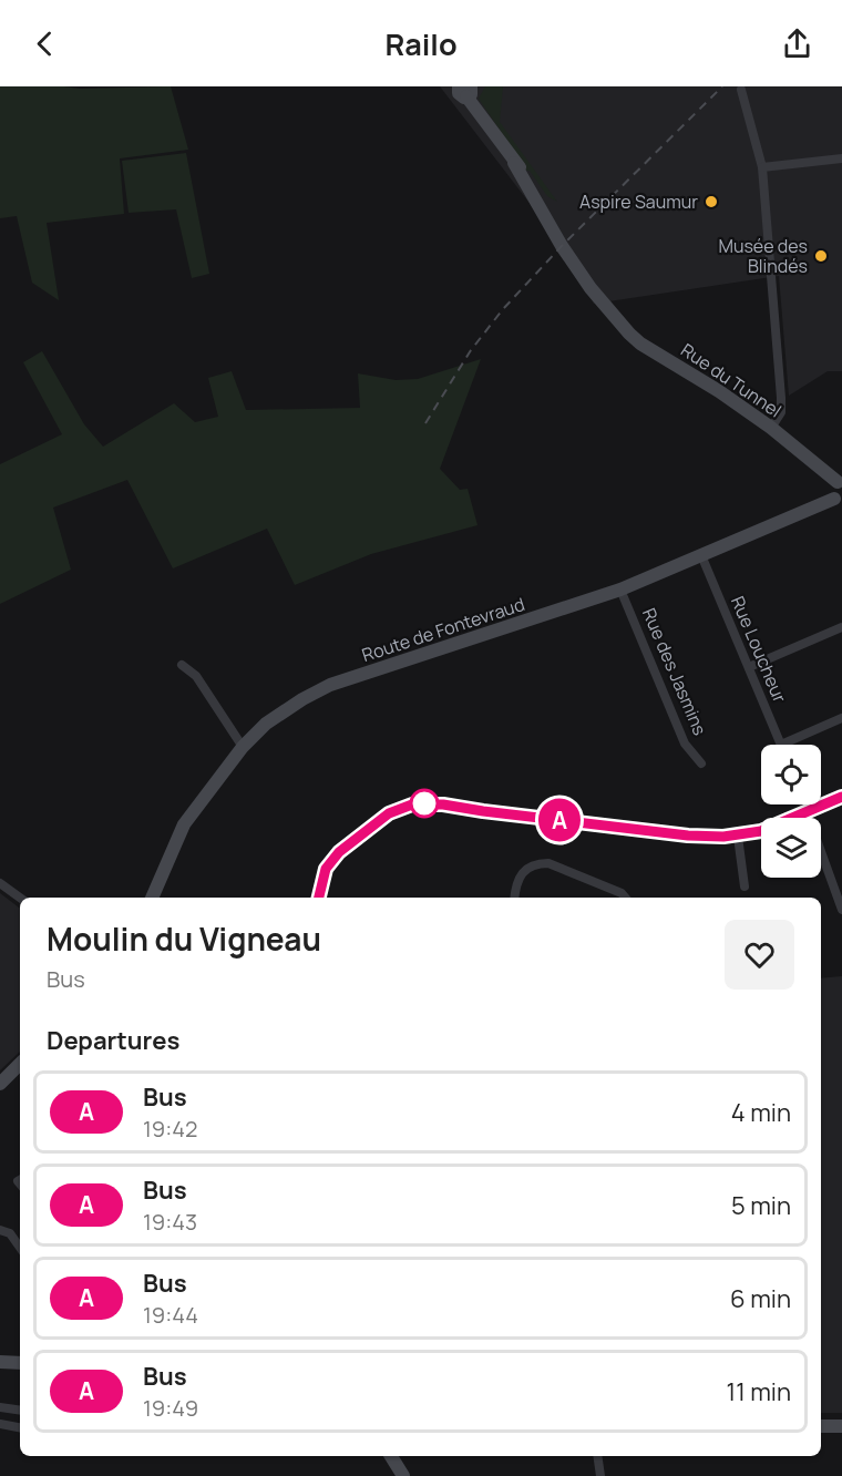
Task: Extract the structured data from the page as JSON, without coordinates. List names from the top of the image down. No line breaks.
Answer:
{"streets":{"street":["Rue du Tunnel","Route de Fontevraud","Rue Loucheur","Rue des Jasmins"]},"crossings":[["Route de Fontevraud","Rue Loucheur"],["Route de Fontevraud","Rue des Jasmins"]],"places":["Aspire Saumur","Musée des Blindés"],"lines":["bus line A"],"page":{"header":"Railo","on_map":"A","heading":[["Moulin du Vigneau","Bus"],"Departures"],"list":[{"mark":"A","name":"Bus","note":"19:42","value":"4 min"},{"mark":"A","name":"Bus","note":"19:43","value":"5 min"},{"mark":"A","name":"Bus","note":"19:44","value":"6 min"},{"mark":"A","name":"Bus","note":"19:49","value":"11 min"}]}}
